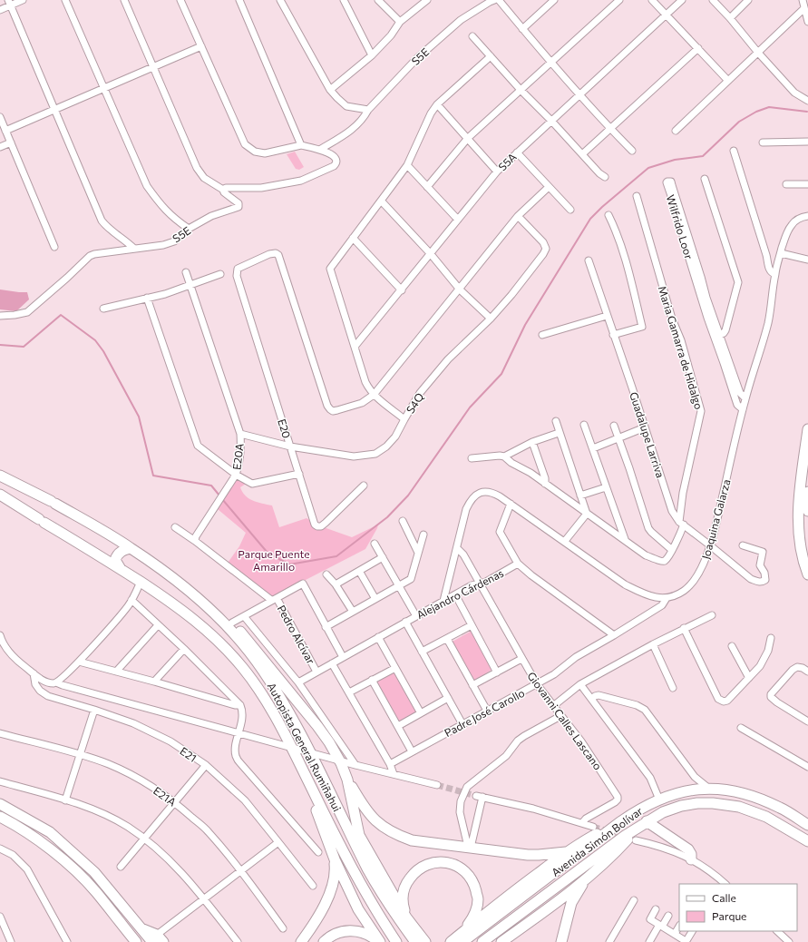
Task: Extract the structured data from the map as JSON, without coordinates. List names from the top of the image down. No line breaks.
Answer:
{"streets":{"highway":["Autopista General Rumiñahui","Avenida Simón Bolívar"],"street":["S5E","S5A","Wilfrido Loor","Maria Gamarra de Hidalgo","S4Q","E20","Guadalupe Larriva","E20A","Joaquina Galarza","Alejandro Cárdenas","Pedro Alcívar","Padre José Carollo","Giovanni Calles Lascano","E21","E21A"]},"crossings":[["Wilfrido Loor","Joaquina Galarza"],["Maria Gamarra de Hidalgo","Guadalupe Larriva"],["S4Q","E20"],["S4Q","E20A"],["Guadalupe Larriva","Joaquina Galarza"],["Joaquina Galarza","Padre José Carollo"],["Alejandro Cárdenas","Pedro Alcívar"],["Alejandro Cárdenas","Giovanni Calles Lascano"],["Padre José Carollo","Giovanni Calles Lascano"]],"parks":["Parque Puente Amarillo"],"legend":["Calle","Parque"]}
